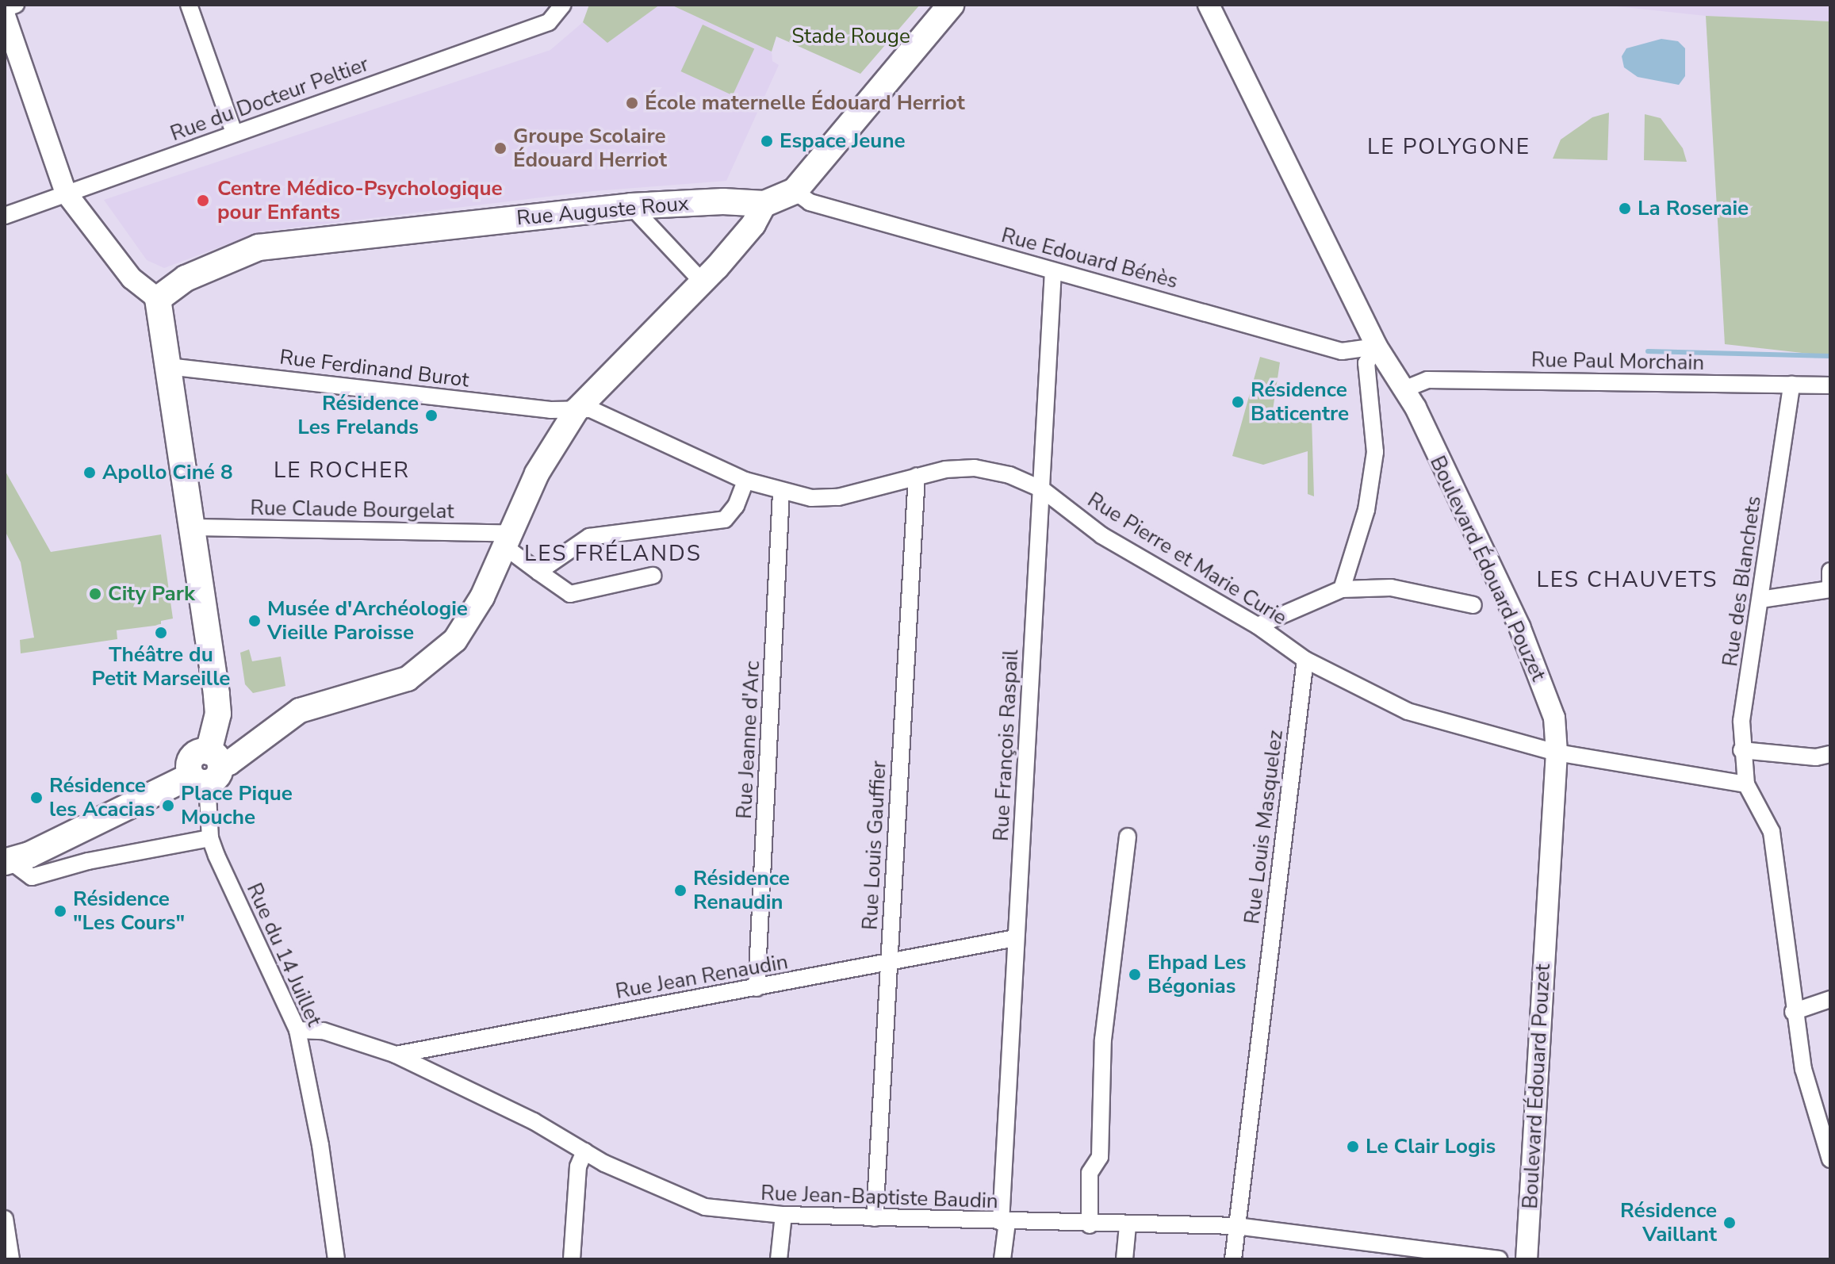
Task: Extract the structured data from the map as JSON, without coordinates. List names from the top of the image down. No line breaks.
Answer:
{"streets":{"main road":["Rue Auguste Roux"],"street":["Rue du Docteur Peltier","Rue Edouard Bénès","Rue Paul Morchain","Rue Ferdinand Burot","Rue Claude Bourgelat","Rue Pierre et Marie Curie","Boulevard Édouard Pouzet","Rue des Blanchets","Rue Jeanne d'Arc","Rue François Raspail","Rue Louis Masquelez","Rue Louis Gauffier","Rue du 14 Juillet","Rue Jean Renaudin","Rue Jean-Baptiste Baudin"]},"crossings":[["Rue Auguste Roux","Rue Edouard Bénès"],["Rue Edouard Bénès","Boulevard Édouard Pouzet"],["Rue Edouard Bénès","Rue François Raspail"],["Rue Paul Morchain","Boulevard Édouard Pouzet"],["Rue Paul Morchain","Rue des Blanchets"],["Rue Ferdinand Burot","Rue Pierre et Marie Curie"],["Rue Pierre et Marie Curie","Boulevard Édouard Pouzet"],["Rue Pierre et Marie Curie","Rue des Blanchets"],["Rue Pierre et Marie Curie","Rue Jeanne d'Arc"],["Rue Pierre et Marie Curie","Rue François Raspail"],["Rue Pierre et Marie Curie","Rue Louis Masquelez"],["Rue Pierre et Marie Curie","Rue Louis Gauffier"],["Rue Jeanne d'Arc","Rue Jean Renaudin"],["Rue François Raspail","Rue Jean Renaudin"],["Rue François Raspail","Rue Jean-Baptiste Baudin"],["Rue Louis Masquelez","Rue Jean-Baptiste Baudin"],["Rue Louis Gauffier","Rue Jean Renaudin"],["Rue Louis Gauffier","Rue Jean-Baptiste Baudin"],["Rue du 14 Juillet","Rue Jean-Baptiste Baudin"],["Rue Jean Renaudin","Rue Jean-Baptiste Baudin"]],"districts":["LE POLYGONE","LE ROCHER","LES FRÉLANDS","LES CHAUVETS"],"parks":["Stade Rouge"],"places":["École maternelle Édouard Herriot","Espace Jeune","Groupe Scolaire Édouard Herriot","Centre Médico-Psychologique pour Enfants","La Roseraie","Résidence Baticentre","Résidence Les Frelands","Apollo Ciné 8","City Park","Musée d'Archéologie Vieille Paroisse","Théâtre du Petit Marseille","Résidence les Acacias","Place Pique Mouche","Résidence Renaudin","Résidence \"Les Cours\"","Ehpad Les Bégonias","Le Clair Logis","Résidence Vaillant"]}
